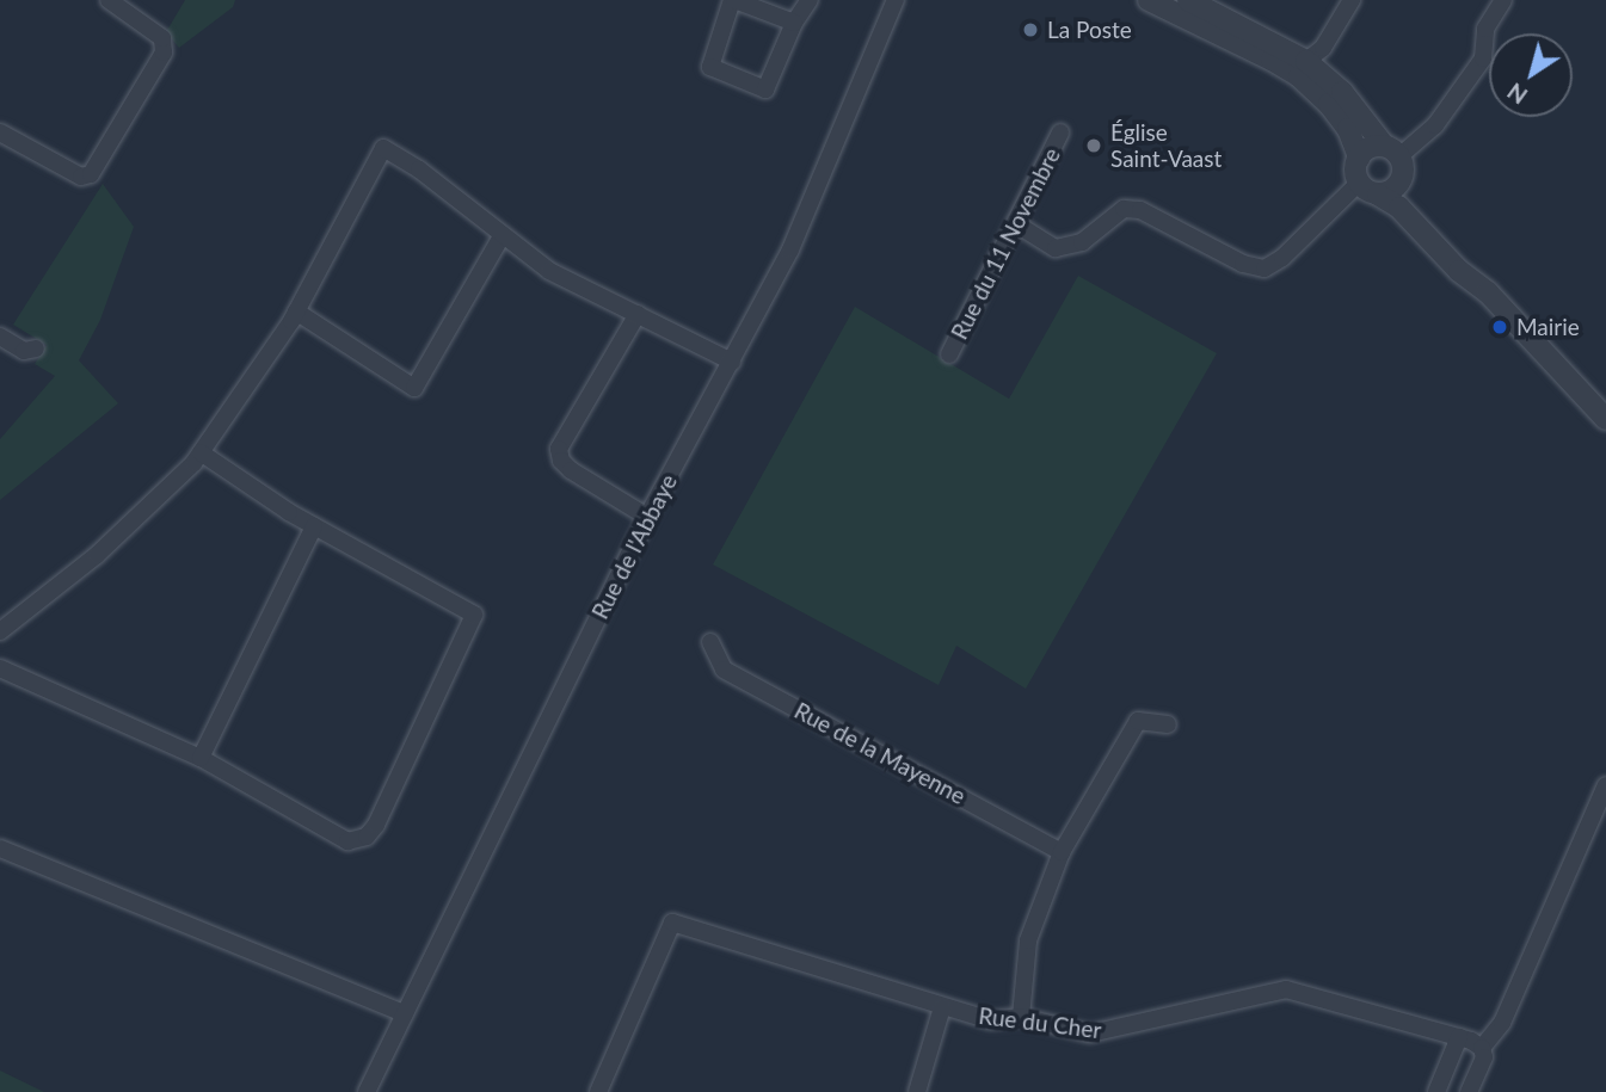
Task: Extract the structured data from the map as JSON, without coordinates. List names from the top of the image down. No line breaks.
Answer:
{"streets":{"street":["Rue du 11 Novembre","Rue de l'Abbaye","Rue de la Mayenne","Rue du Cher"]},"places":["La Poste","Église Saint-Vaast","Mairie"],"north":"bottom left"}
